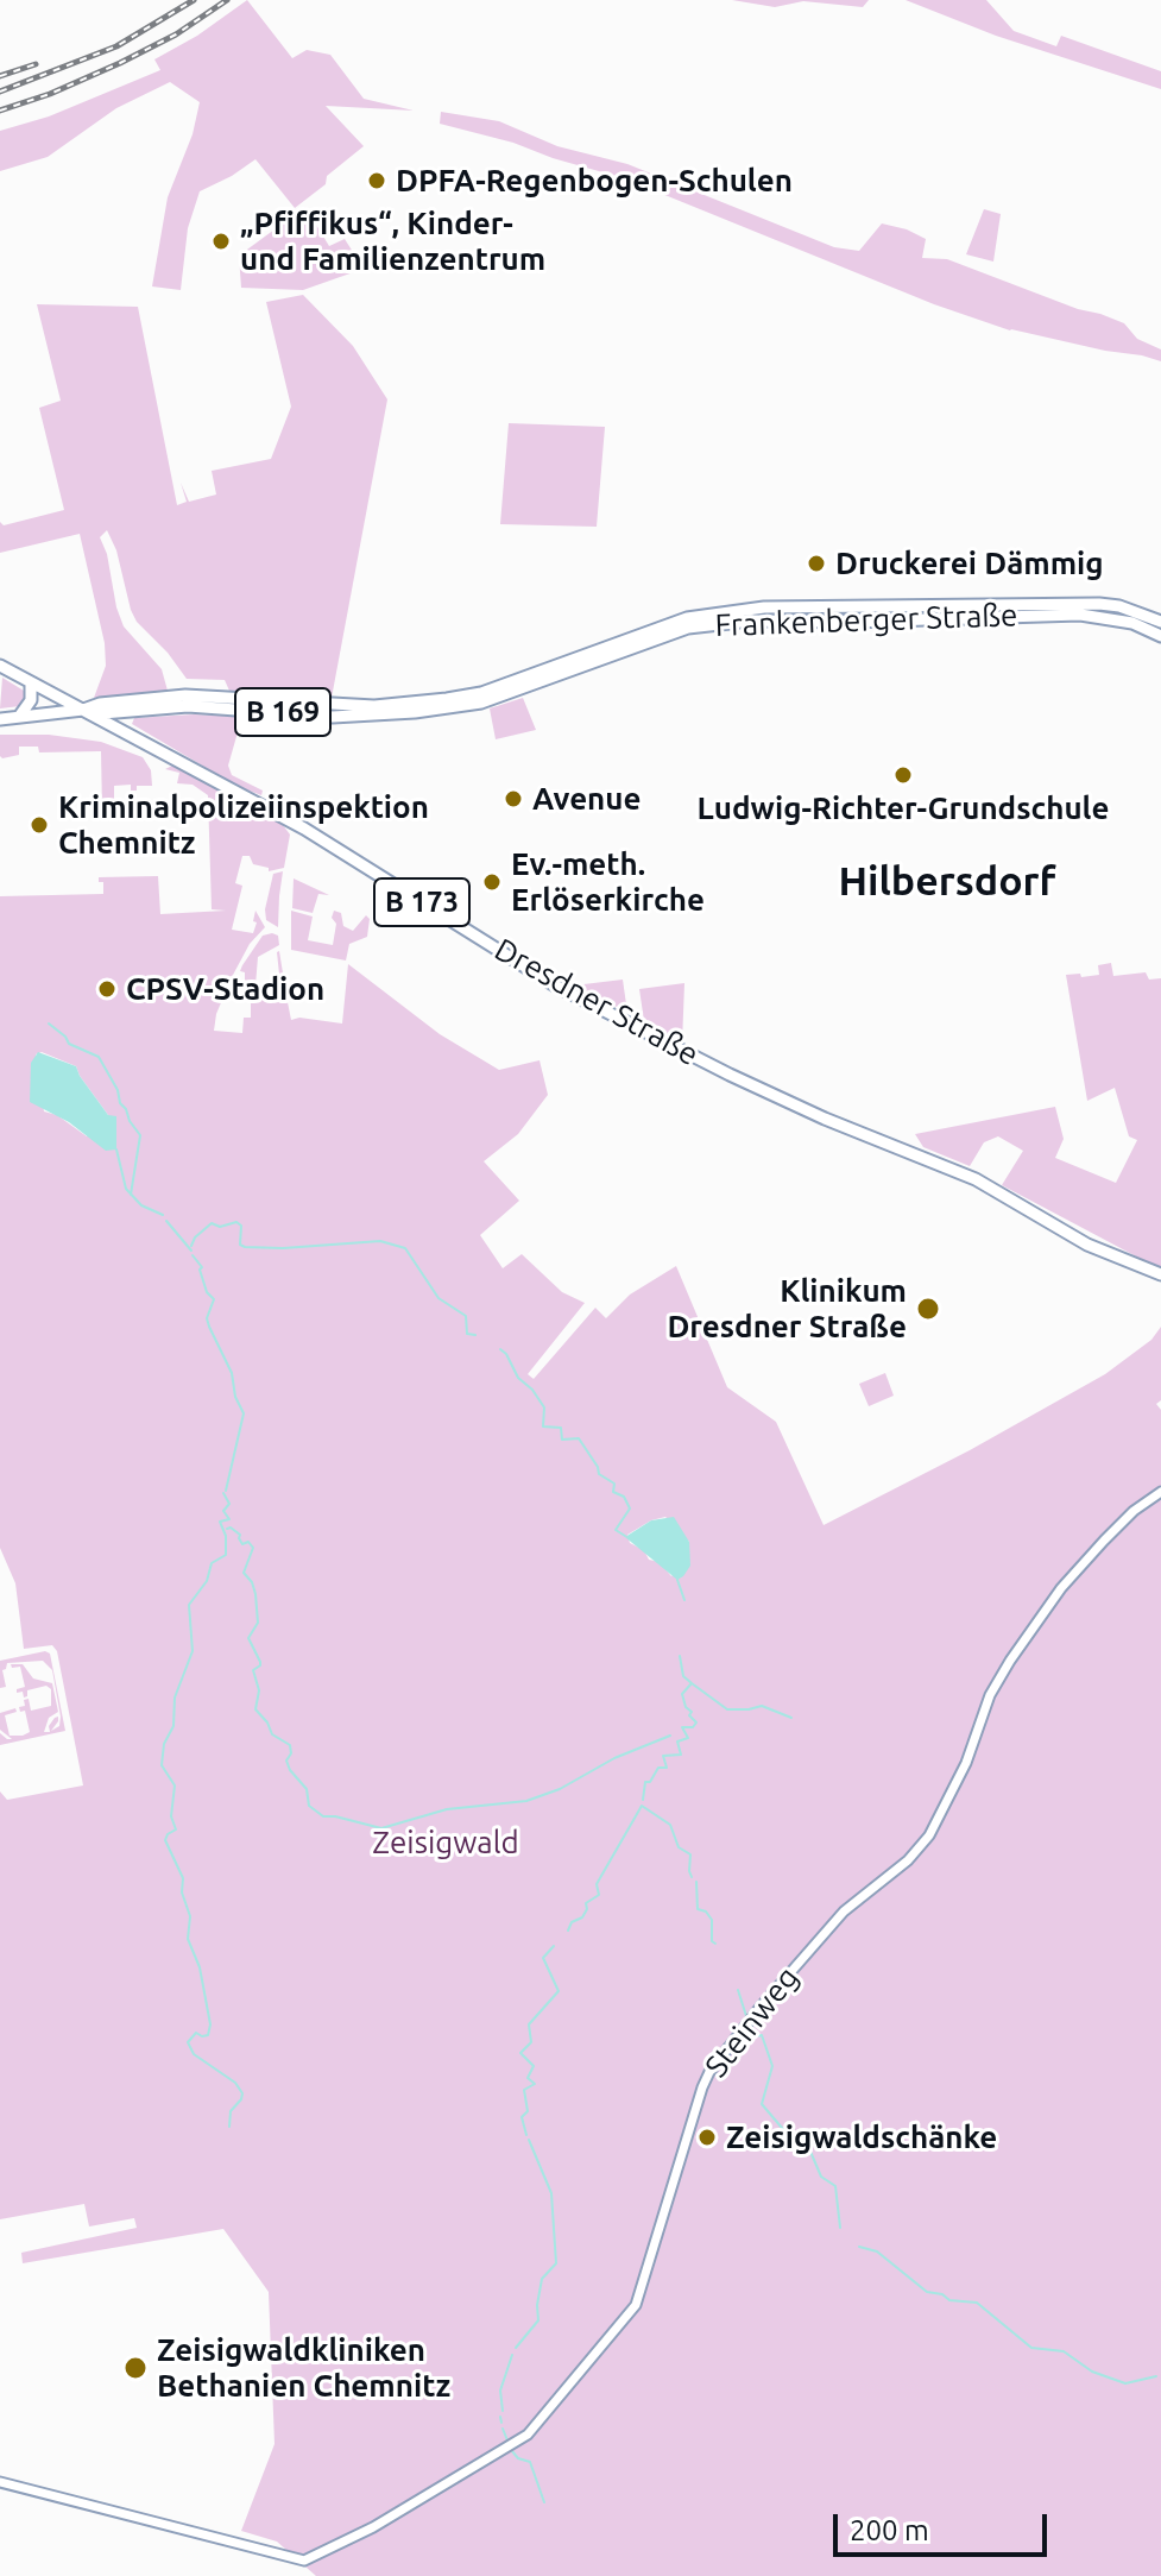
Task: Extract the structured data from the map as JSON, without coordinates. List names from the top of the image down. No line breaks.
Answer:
{"streets":{"main road":["Frankenberger Straße","B 169","B 173","Dresdner Straße"],"street":["Steinweg"]},"crossings":[["Frankenberger Straße","Dresdner Straße"]],"districts":["Hilbersdorf"],"parks":["Zeisigwald"],"places":["DPFA-Regenbogen-Schulen","„Pfiffikus“, Kinder- und Familienzentrum","Druckerei Dämmig","Ludwig-Richter-Grundschule","Avenue","Kriminalpolizeiinspektion Chemnitz","Ev.-meth. Erlöserkirche","CPSV-Stadion","Klinikum Dresdner Straße","Zeisigwaldschänke","Zeisigwaldkliniken Bethanien Chemnitz"],"scale_bar":"200 m"}
